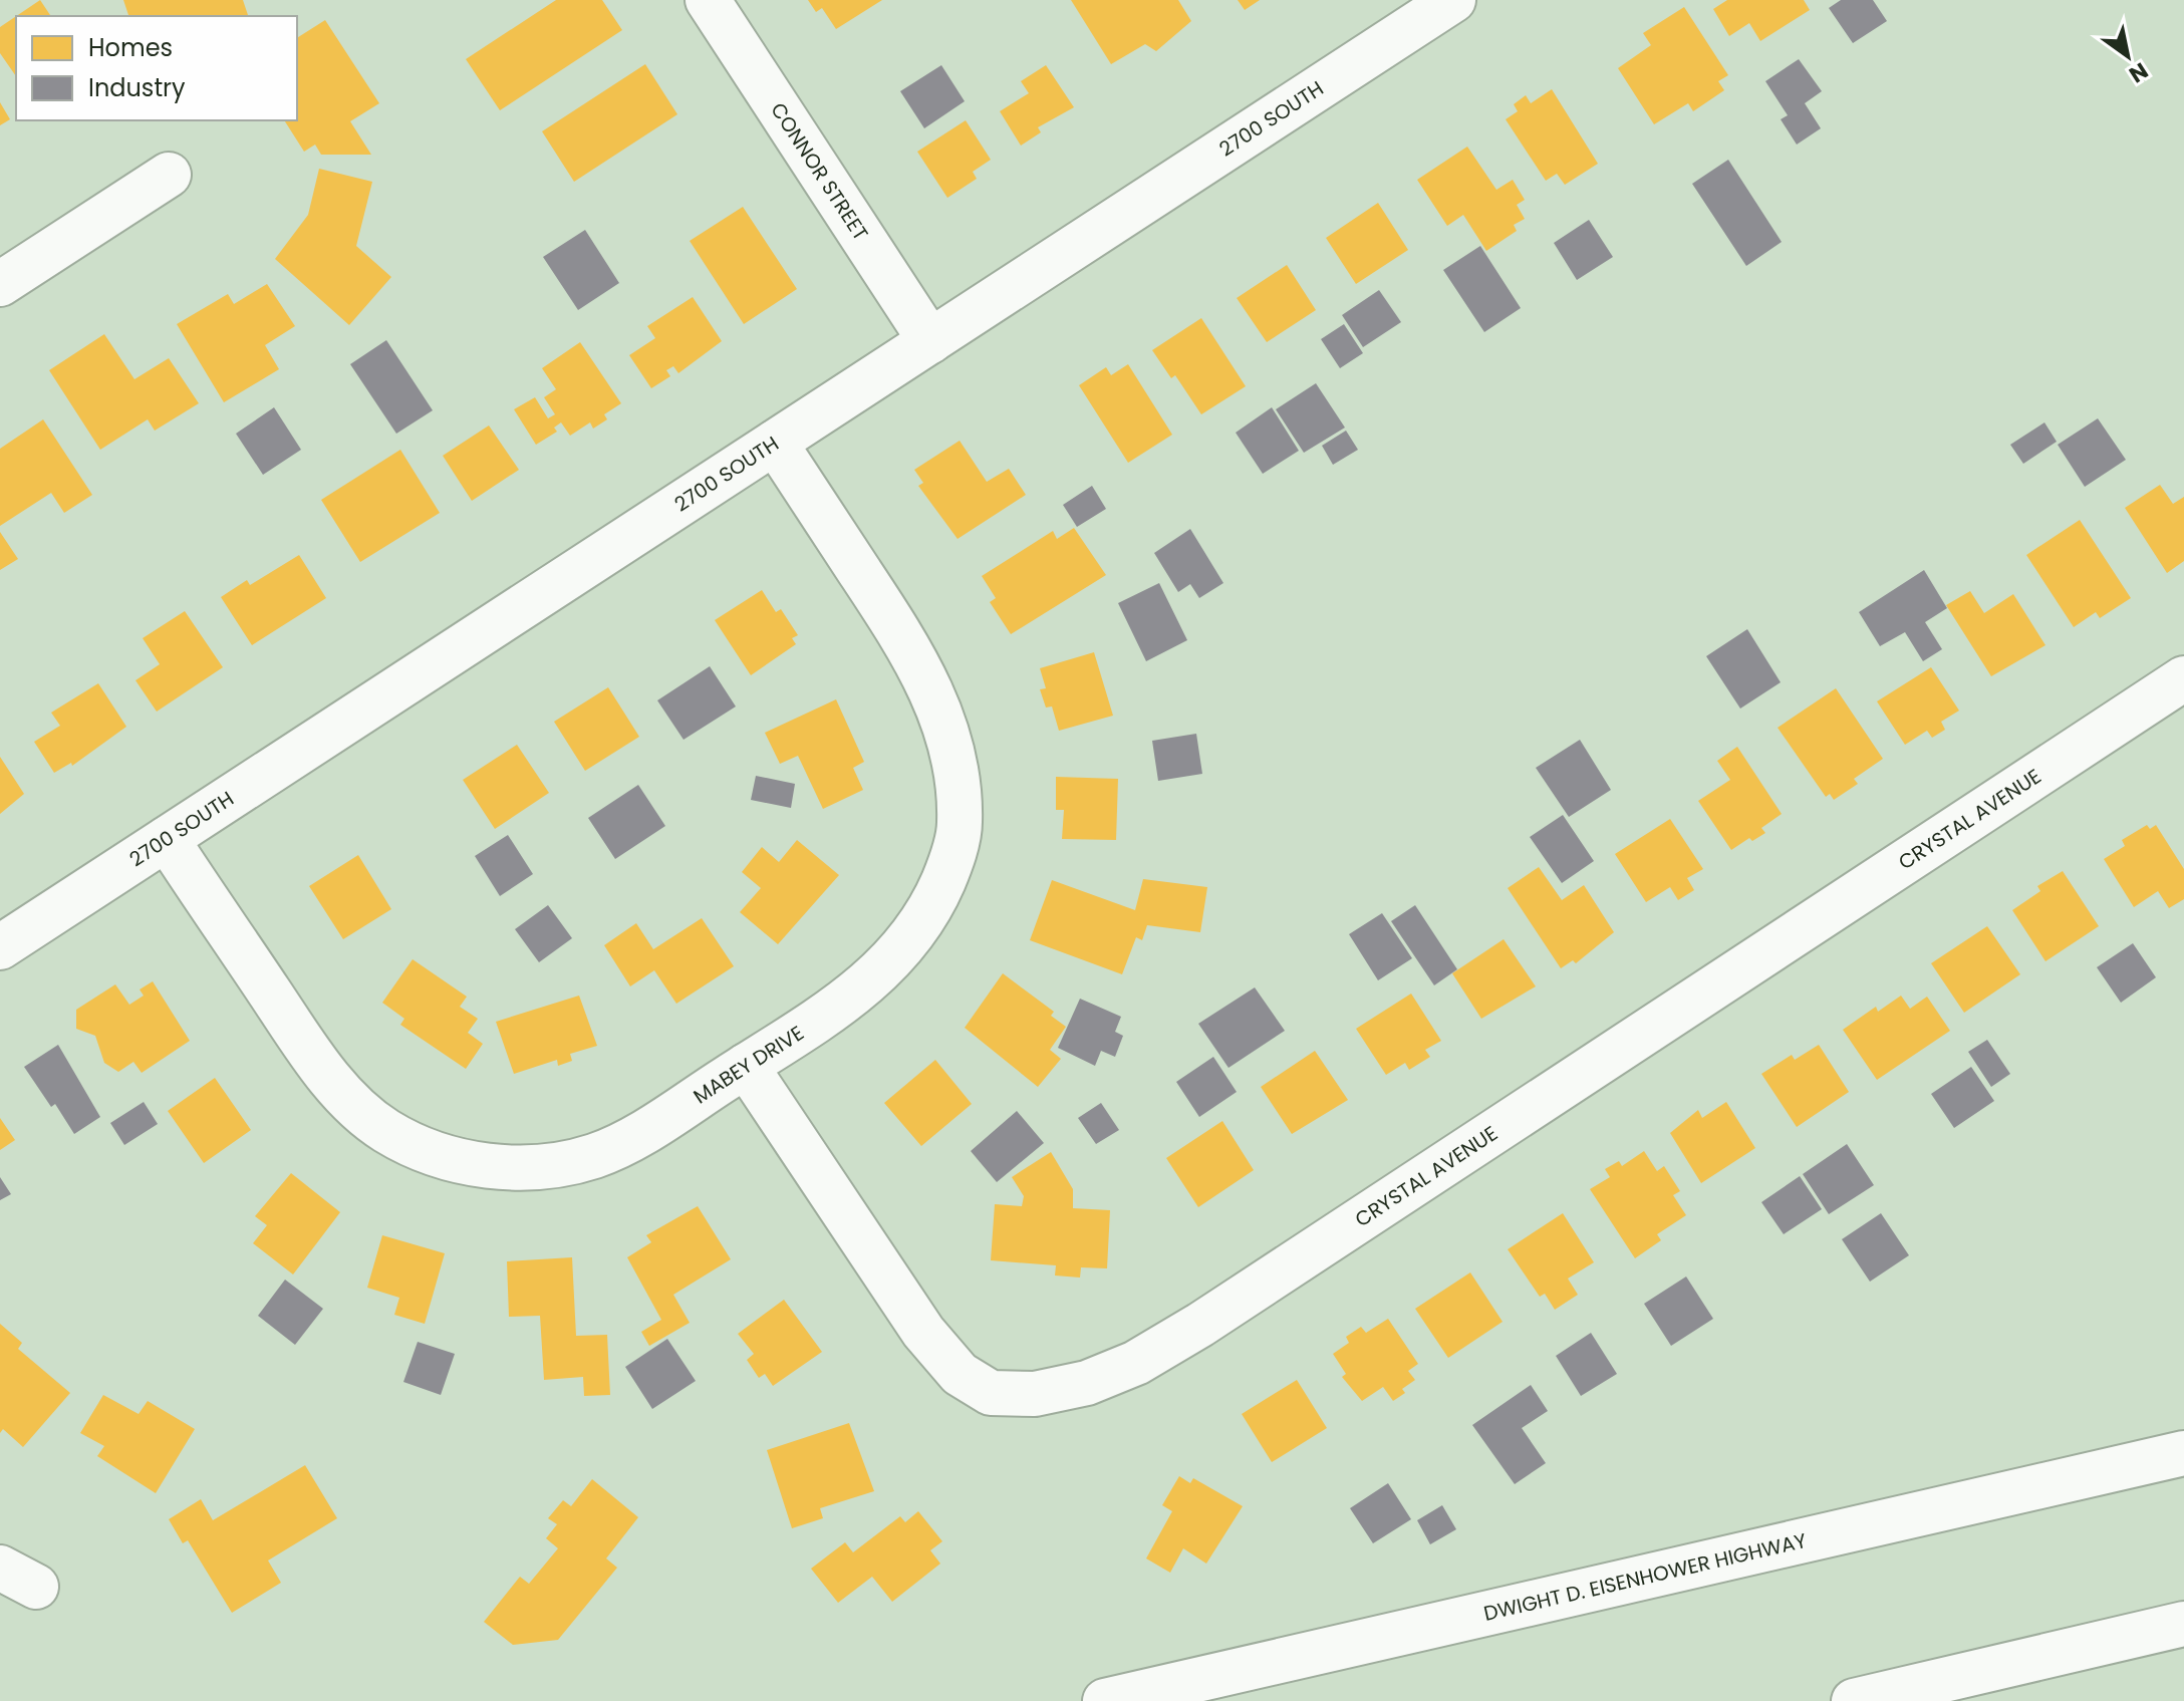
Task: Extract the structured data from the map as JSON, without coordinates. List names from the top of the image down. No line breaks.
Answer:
{"streets":{"main road":["2700 SOUTH","CONNOR STREET","CRYSTAL AVENUE","MABEY DRIVE","DWIGHT D. EISENHOWER HIGHWAY"]},"crossings":[["2700 SOUTH","CONNOR STREET"],["2700 SOUTH","MABEY DRIVE"],["CRYSTAL AVENUE","MABEY DRIVE"]],"legend":["Homes","Industry"],"north":"bottom right"}
